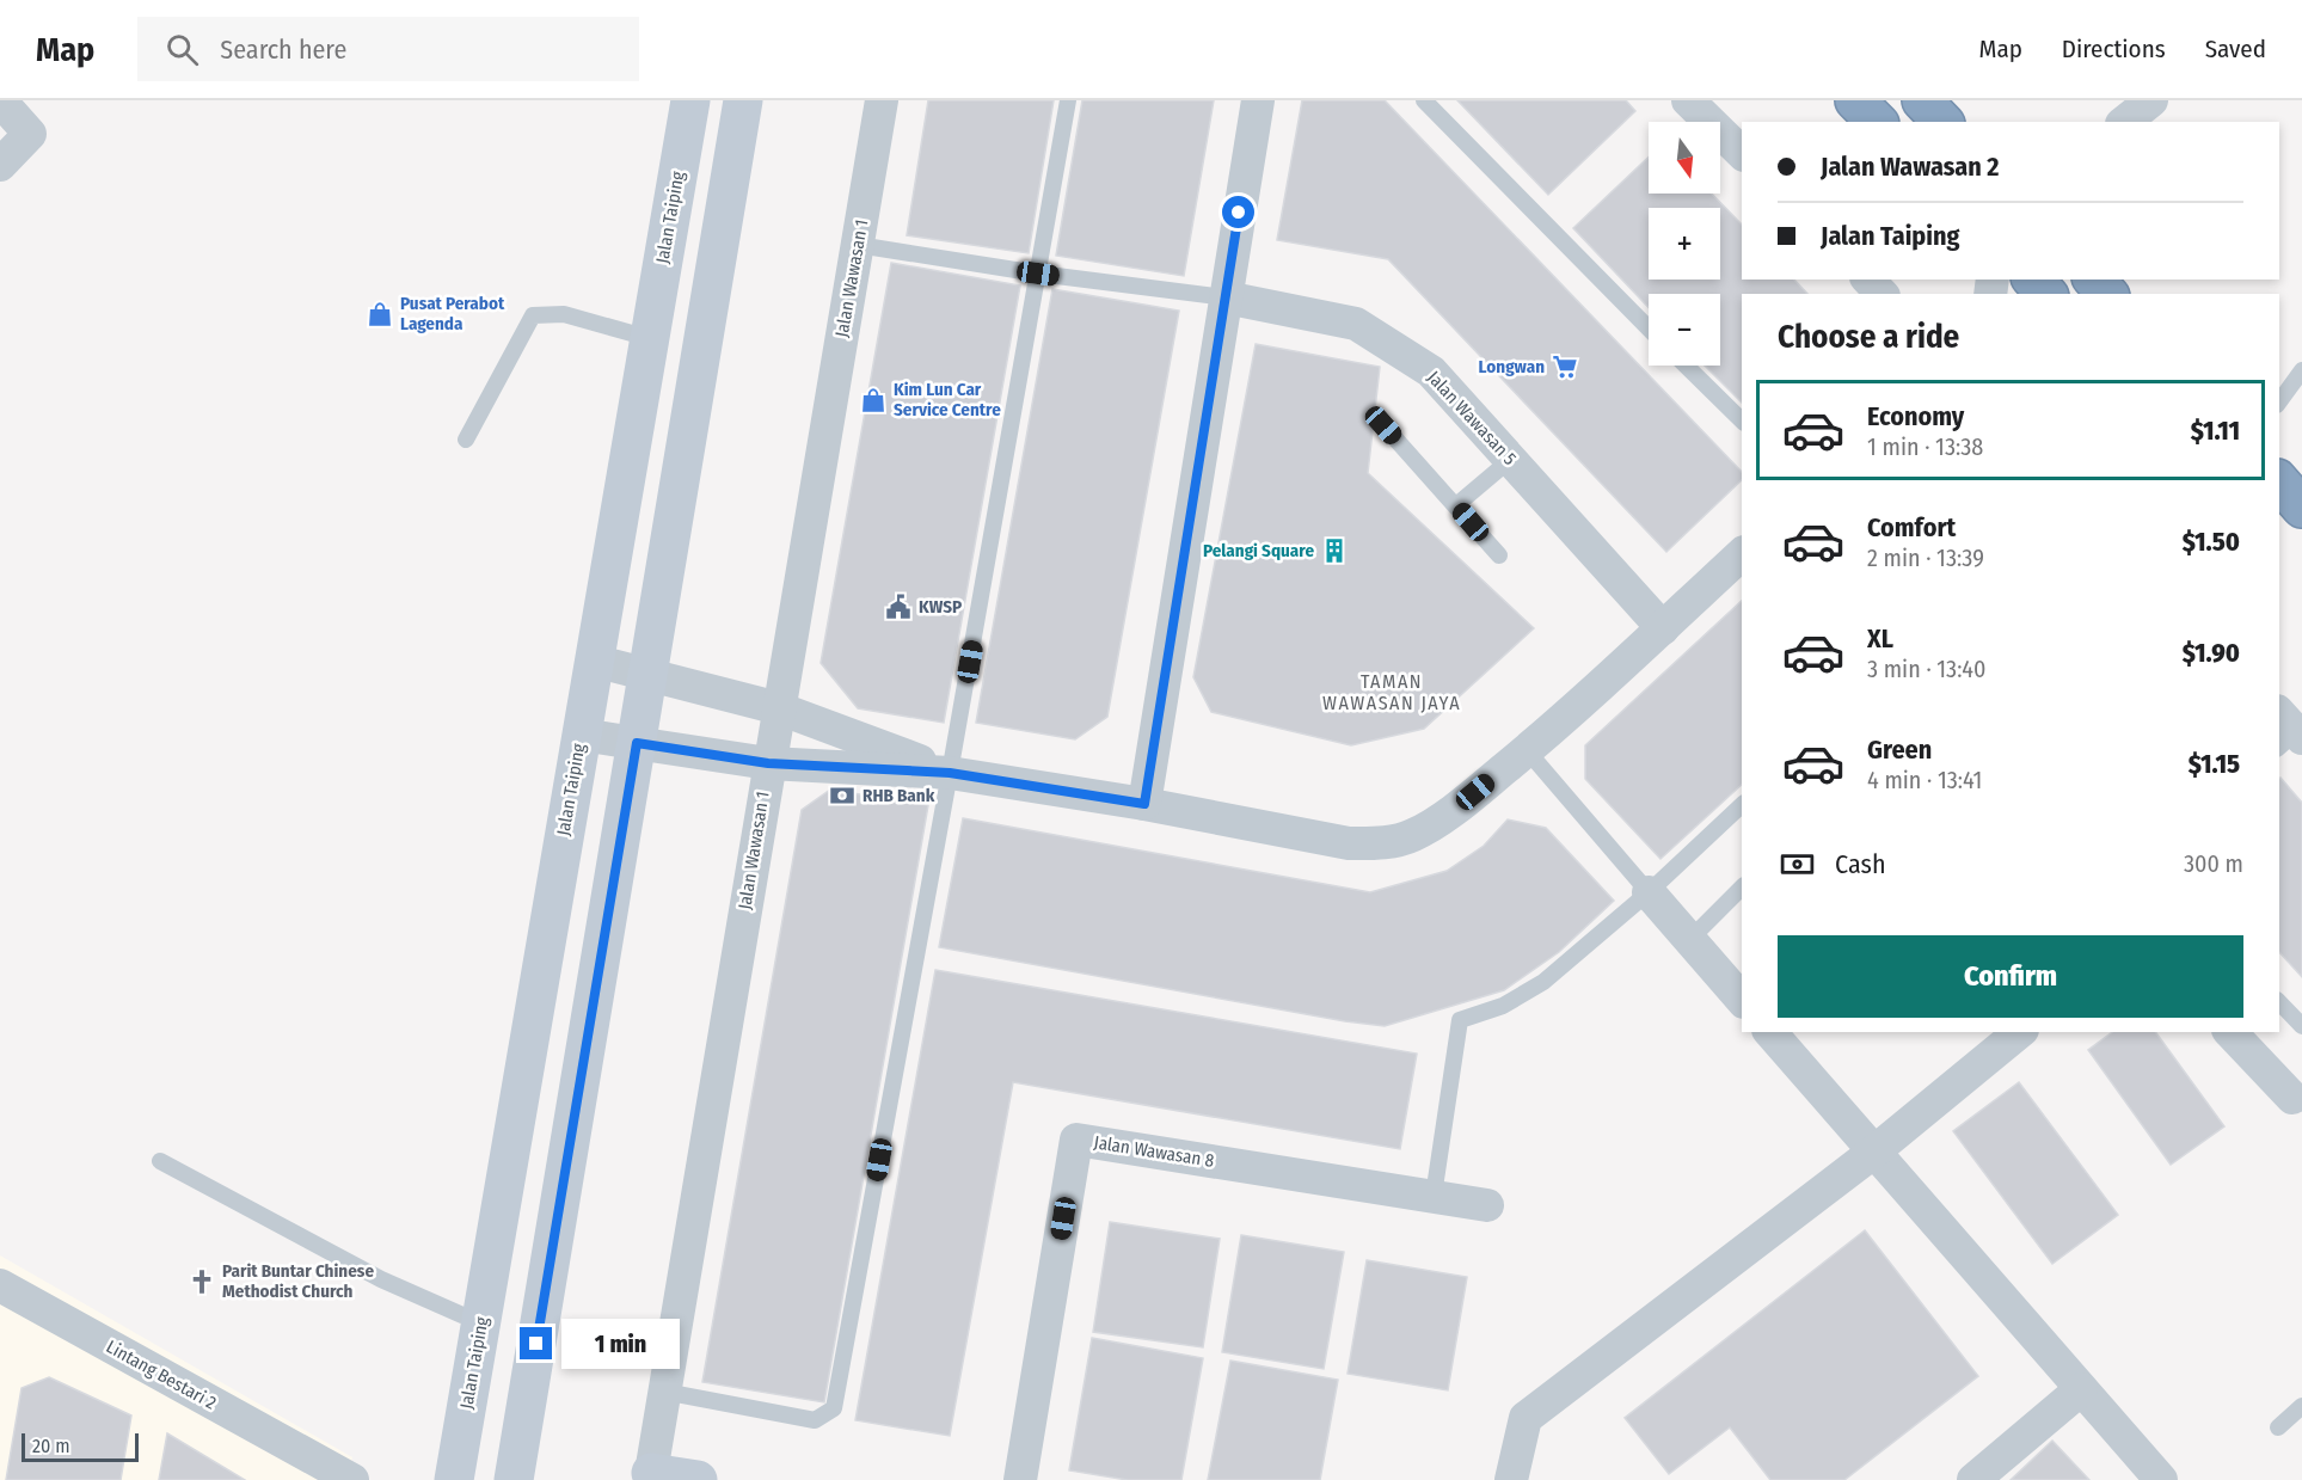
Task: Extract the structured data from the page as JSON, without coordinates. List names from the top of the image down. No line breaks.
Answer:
{"streets":{"main road":["Jalan Taiping"],"street":["Jalan Wawasan 1","Jalan Wawasan 5","Jalan Wawasan 8","Lintang Bestari 2"]},"districts":["TAMAN WAWASAN JAYA"],"places":{"shop":["Pusat Perabot Lagenda","Kim Lun Car Service Centre"],"supermarket":["Longwan"],"building":["Pelangi Square"],"public building":["KWSP"],"bank":["RHB Bank"],"church":["Parit Buntar Chinese Methodist Church"]},"scale_bar":"20 m","north":"bottom","page":{"header":"Map","search":"Search here","nav":["Map","Directions","Saved"],"map_buttons":["+","−"],"banner":["Jalan Wawasan 2","Jalan Taiping"],"heading":"Choose a ride","list":[{"name":"Economy","note":"1 min · 13:38","value":"$1.11"},{"name":"Comfort","note":"2 min · 13:39","value":"$1.50"},{"name":"XL","note":"3 min · 13:40","value":"$1.90"},{"name":"Green","note":"4 min · 13:41","value":"$1.15"}],"pay":["Cash","300 m"],"buttons":"Confirm","bubble":"1 min","scale":"20 m"}}
